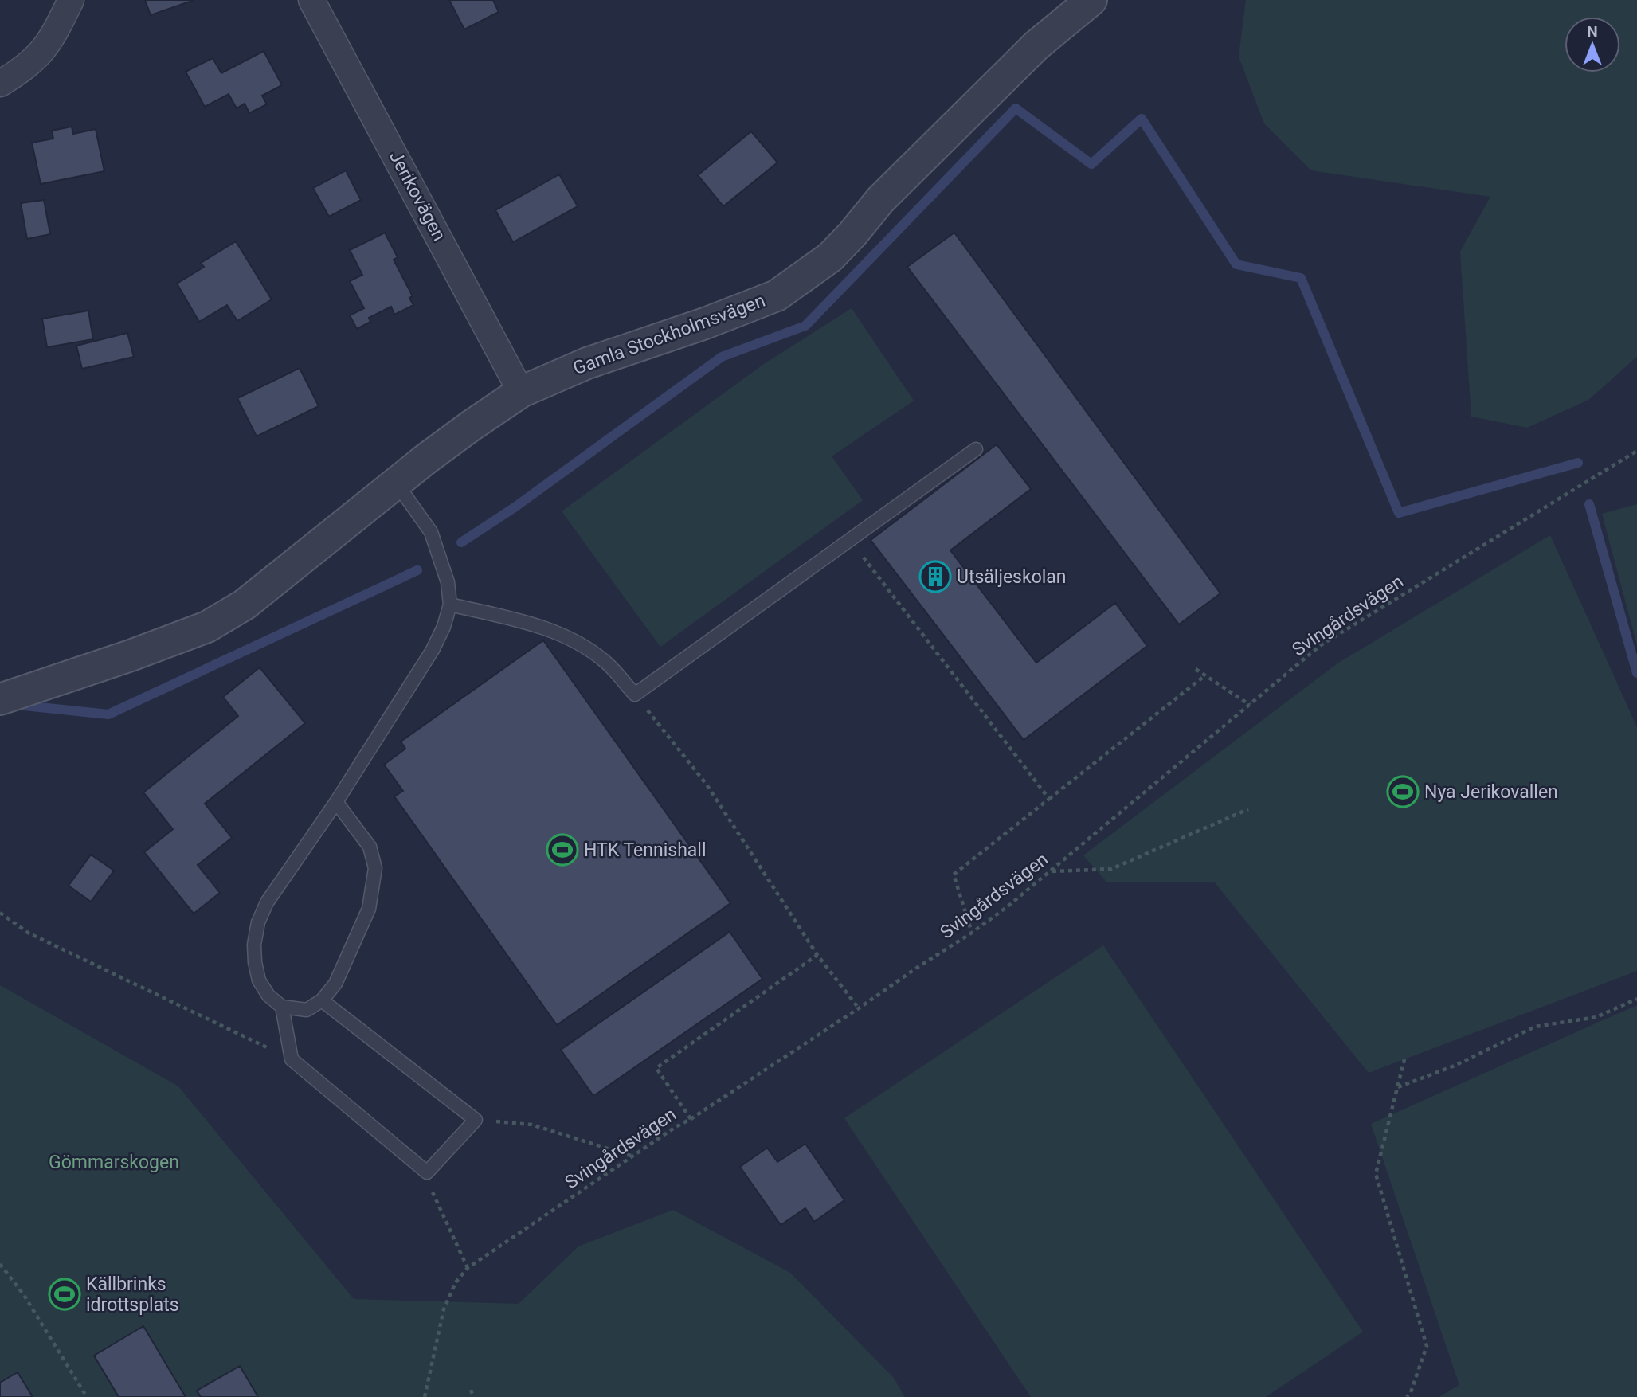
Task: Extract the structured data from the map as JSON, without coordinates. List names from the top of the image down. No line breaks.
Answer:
{"streets":{"street":["Jerikovägen","Gamla Stockholmsvägen"],"path":["Svingårdsvägen"]},"crossings":[["Jerikovägen","Gamla Stockholmsvägen"]],"parks":["Gömmarskogen"],"places":{"building":["Utsäljeskolan"],"sports":["Nya Jerikovallen","HTK Tennishall","Källbrinks idrottsplats"]},"north":"top"}
